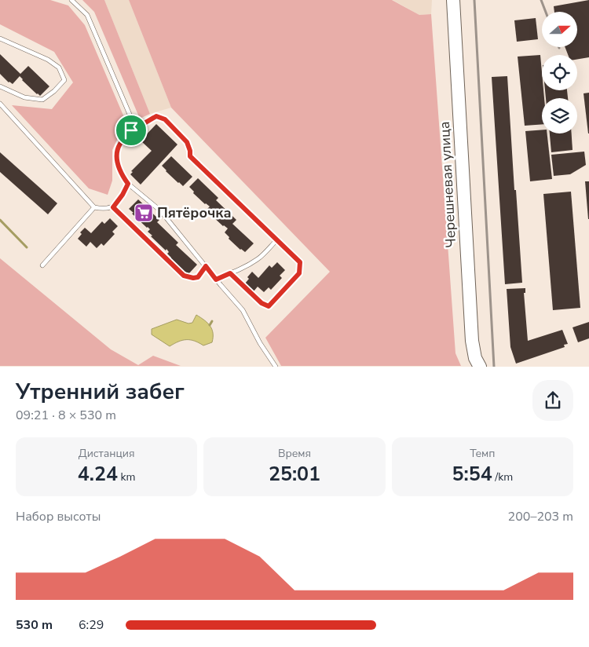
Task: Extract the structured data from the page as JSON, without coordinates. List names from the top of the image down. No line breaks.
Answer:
{"streets":{"main road":["Черешневая улица"]},"places":{"supermarket":["Пятёрочка"]},"north":"right","page":{"heading":["Утренний забег","09:21 · 8 × 530 m"],"stats":[["Дистанция","4.24 km"],["Время","25:01"],["Темп","5:54 /km"]],"chart":["Набор высоты","200–203 m"],"list":[{"name":"530 m","note":"6:29"}]}}
